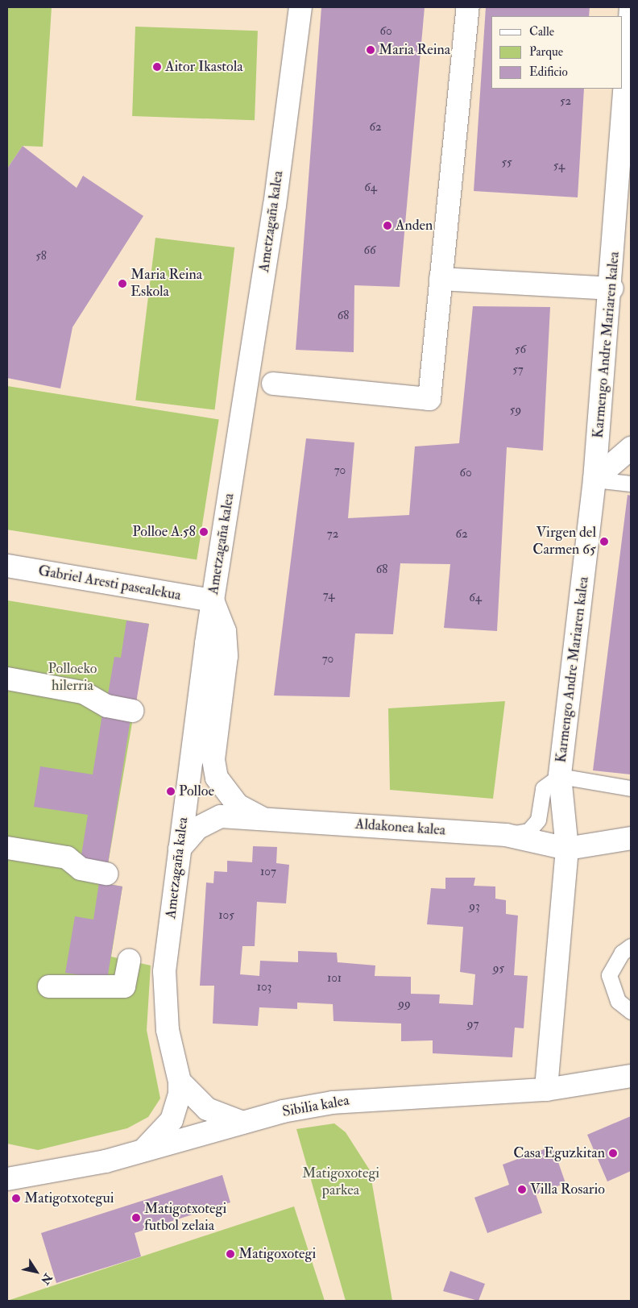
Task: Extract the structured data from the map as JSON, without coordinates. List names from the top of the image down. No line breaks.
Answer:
{"streets":{"street":["Ametzagaña kalea","Karmengo Andre Mariaren kalea","Gabriel Aresti pasealekua","Aldakonea kalea","Sibilia kalea"]},"crossings":[["Ametzagaña kalea","Gabriel Aresti pasealekua"],["Ametzagaña kalea","Aldakonea kalea"],["Ametzagaña kalea","Sibilia kalea"],["Karmengo Andre Mariaren kalea","Aldakonea kalea"],["Karmengo Andre Mariaren kalea","Sibilia kalea"]],"parks":["Polloeko hilerria","Matigoxotegi parkea"],"places":["Maria Reina","Aitor Ikastola","Anden","Maria Reina Eskola","Polloe A.58","Virgen del Carmen 65","Polloe","Casa Eguzkitan","Villa Rosario","Matigotxotegui","Matigotxotegi futbol zelaia","Matigoxotegi"],"house_numbers":["60","52","62","55","54","64","66","58","68","56","57","59","70","60","72","62","68","74","64","70","107","93","105","95","101","103","99","97"],"legend":["Calle","Parque","Edificio"],"north":"bottom right"}
